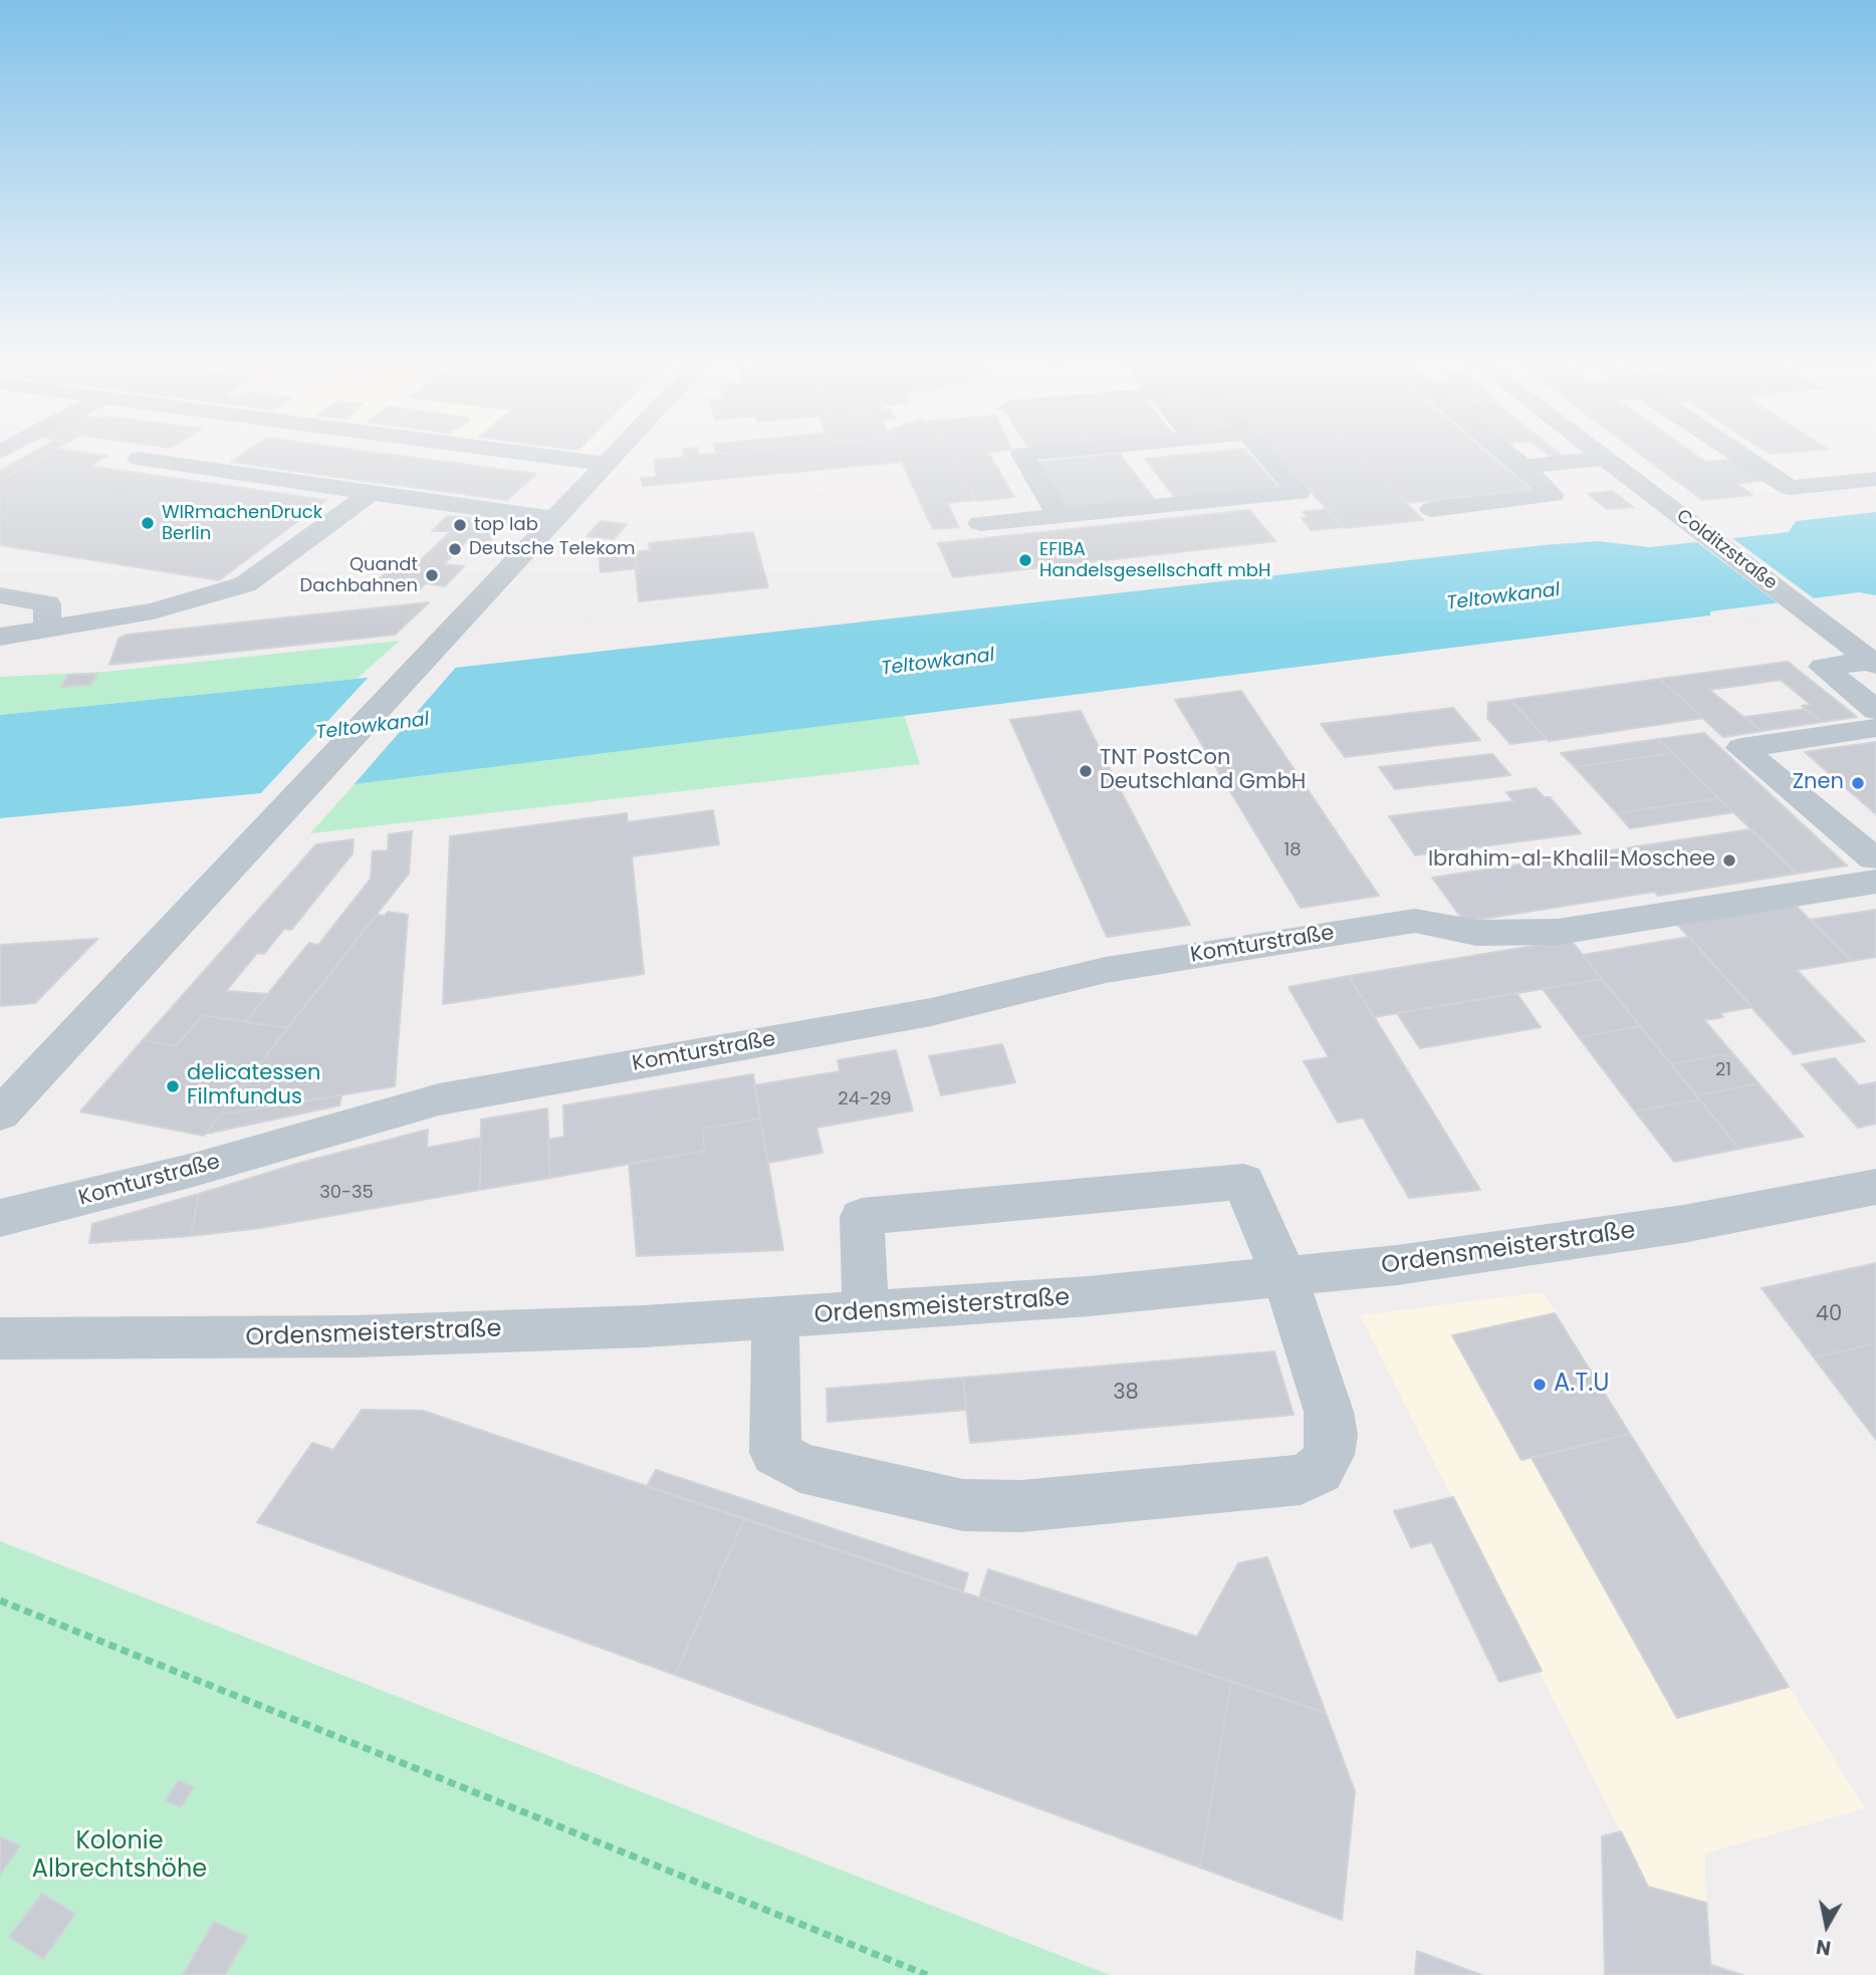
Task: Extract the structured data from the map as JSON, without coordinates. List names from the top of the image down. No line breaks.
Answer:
{"streets":{"street":["Colditzstraße","Komturstraße","Ordensmeisterstraße"]},"water":["Teltowkanal"],"parks":["Kolonie Albrechtshöhe"],"places":["WIRmachenDruck Berlin","top lab","Deutsche Telekom","EFIBA Handelsgesellschaft mbH","Quandt Dachbahnen","TNT PostCon Deutschland GmbH","Znen","Ibrahim-al-Khalil-Moschee","delicatessen Filmfundus","A.T.U"],"house_numbers":["18","21","24-29","30-35","40","38"],"north":"bottom"}
